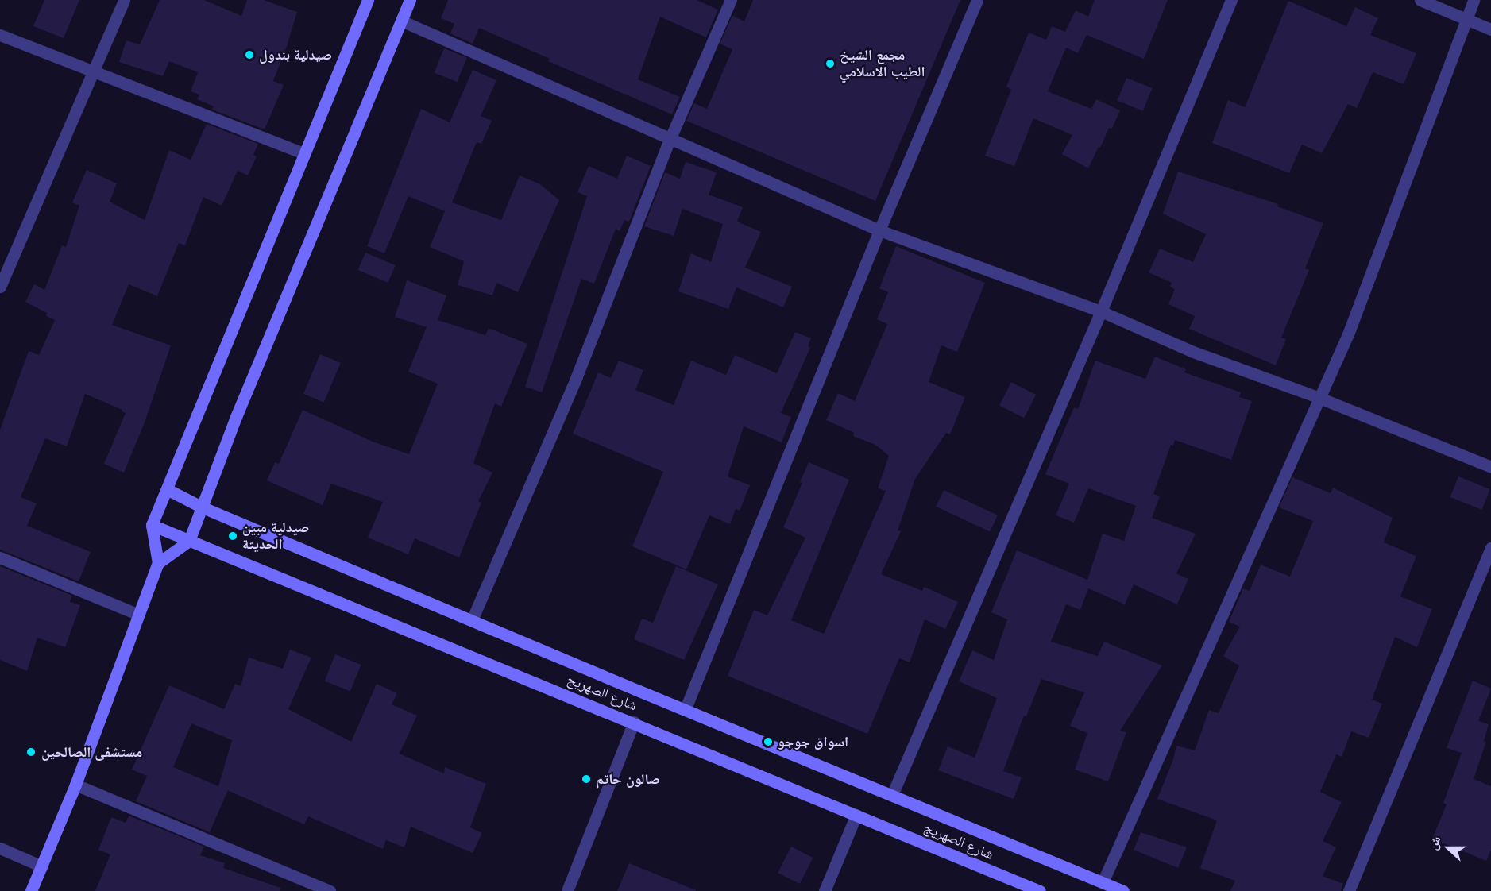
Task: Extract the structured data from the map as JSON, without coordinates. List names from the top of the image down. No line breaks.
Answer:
{"streets":{"main road":["شارع الصهريج"]},"places":["صيدلية بندول","مجمع الشيخ الطيب الاسلامي","صيدلية مبين الحديثة","اسواق جوجو","مستشفى الصالحين","صالون حاتم"],"north":"left"}
